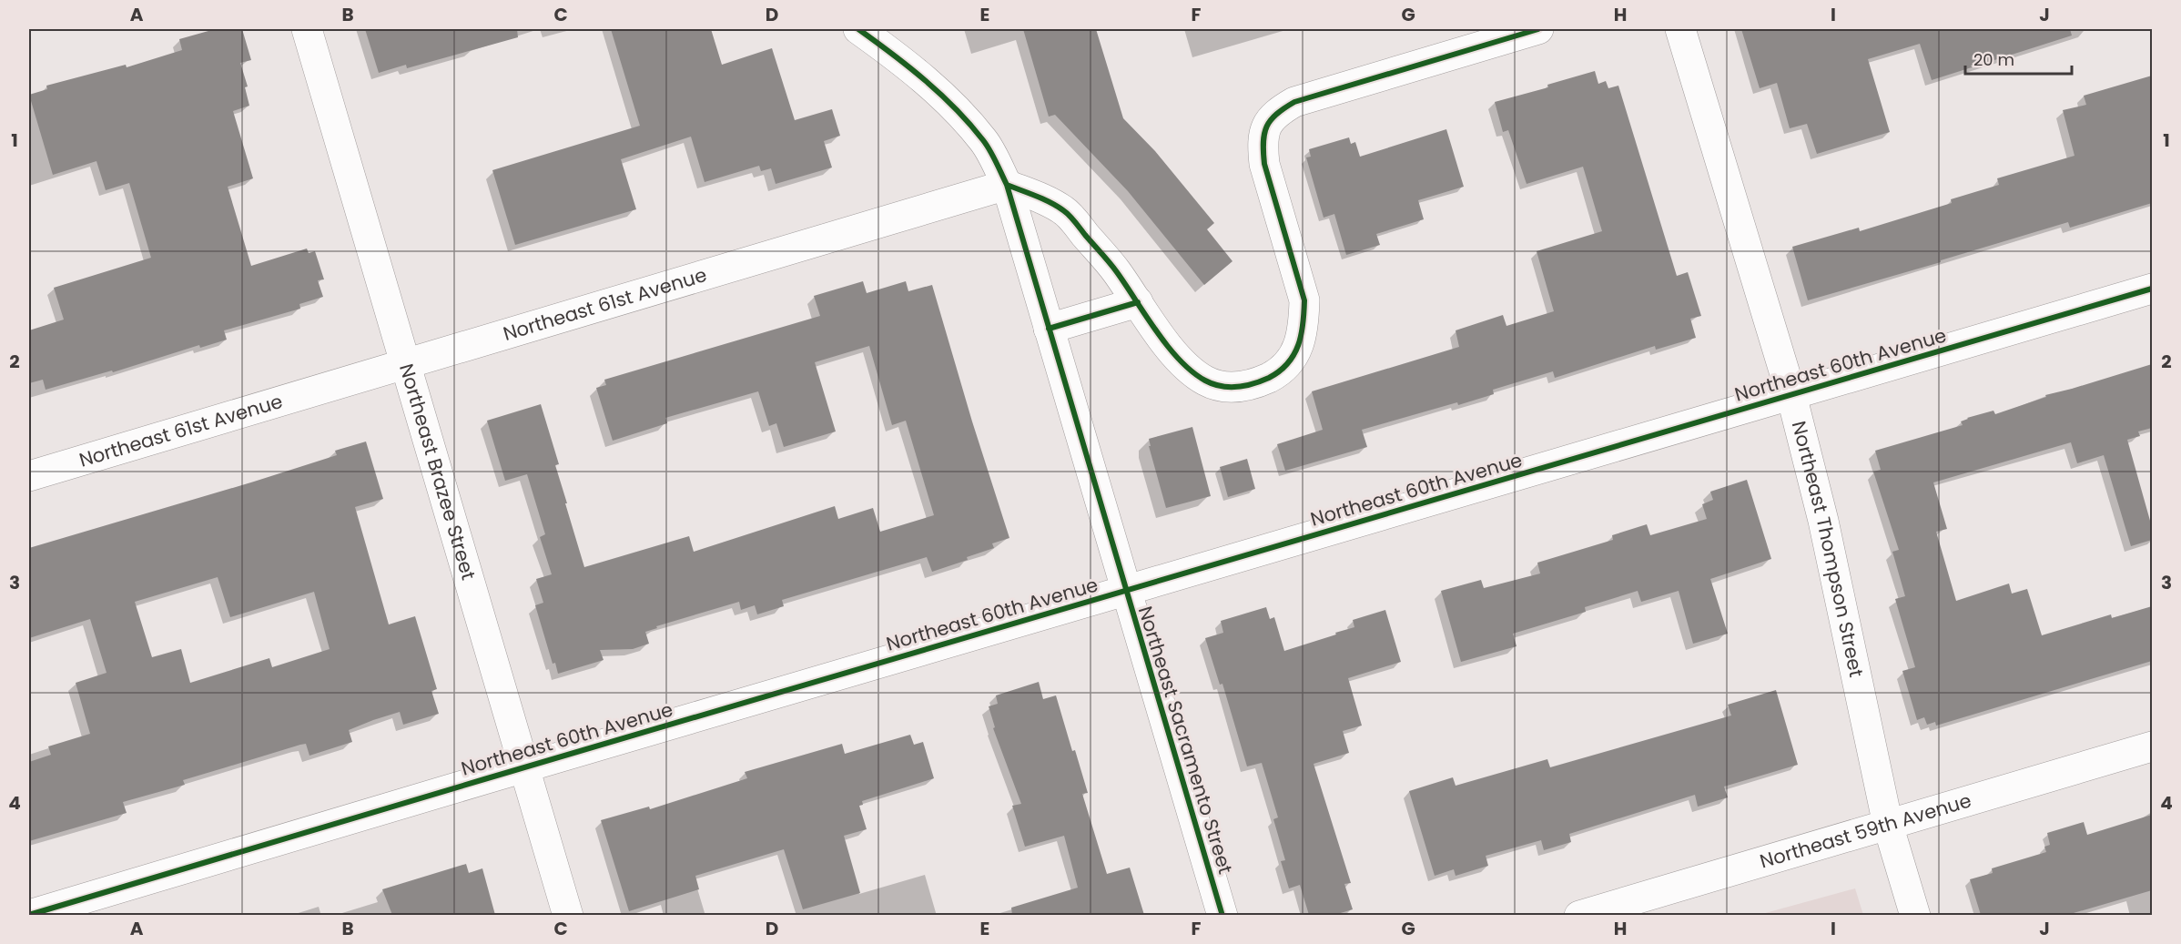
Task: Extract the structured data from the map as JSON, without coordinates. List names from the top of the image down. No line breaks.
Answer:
{"streets":{"street":["Northeast 61st Avenue","Northeast 60th Avenue","Northeast Brazee Street","Northeast Thompson Street","Northeast Sacramento Street","Northeast 59th Avenue"]},"crossings":[["Northeast 61st Avenue","Northeast Brazee Street"],["Northeast 61st Avenue","Northeast Sacramento Street"],["Northeast 60th Avenue","Northeast Brazee Street"],["Northeast 60th Avenue","Northeast Thompson Street"],["Northeast 60th Avenue","Northeast Sacramento Street"],["Northeast Thompson Street","Northeast 59th Avenue"]],"scale_bar":"20 m","grid":{"columns":["A","B","C","D","E","F","G","H","I","J"],"rows":["1","2","3","4"]}}
